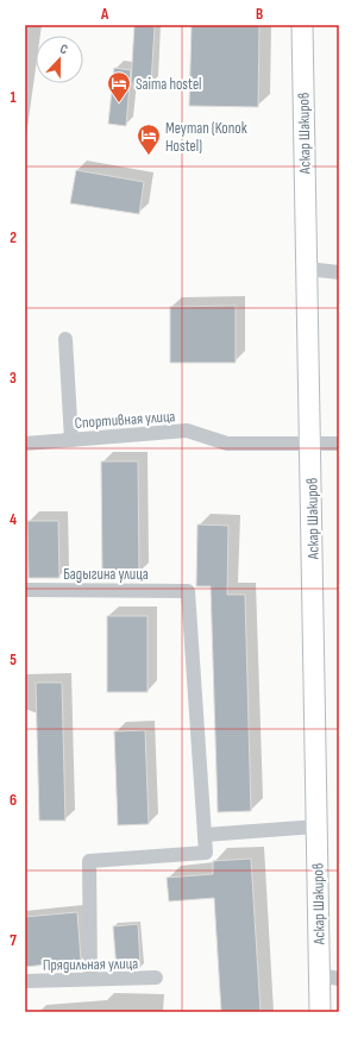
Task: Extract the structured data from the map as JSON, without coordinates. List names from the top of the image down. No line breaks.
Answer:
{"streets":{"main road":["Аскар Шакиров"],"street":["Спортивная улица","Бадыгина улица","Прядильная улица"]},"crossings":[["Аскар Шакиров","Спортивная улица"]],"places":{"hotel":["Saima hostel","Meyman (Konok Hostel)"]},"north":"top","grid":{"columns":["A","B"],"rows":["1","2","3","4","5","6","7"]}}
